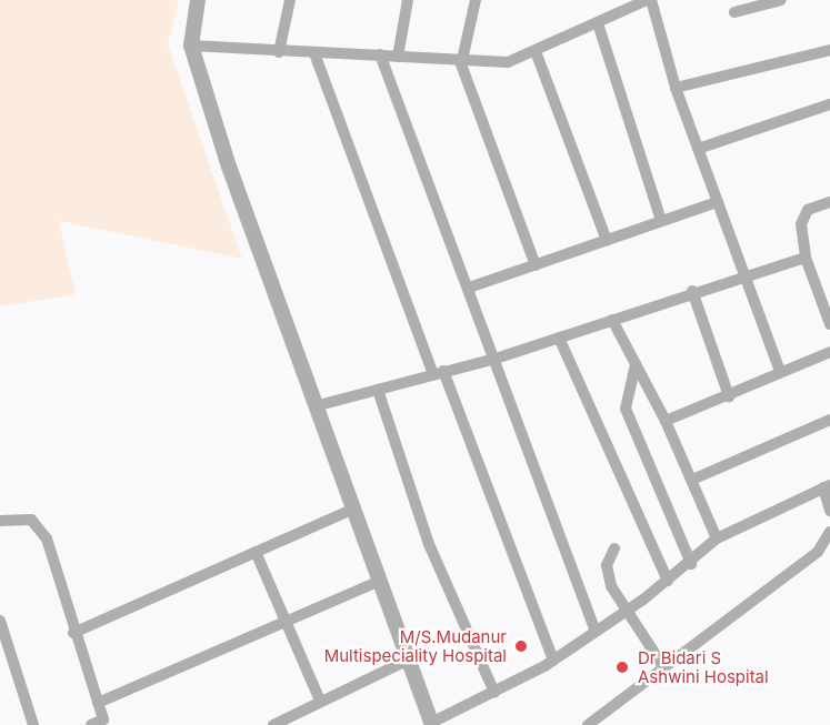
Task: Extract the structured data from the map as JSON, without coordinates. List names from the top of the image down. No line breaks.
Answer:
{"places":["M/S.Mudanur Multispeciality Hospital","Dr Bidari S Ashwini Hospital"]}
